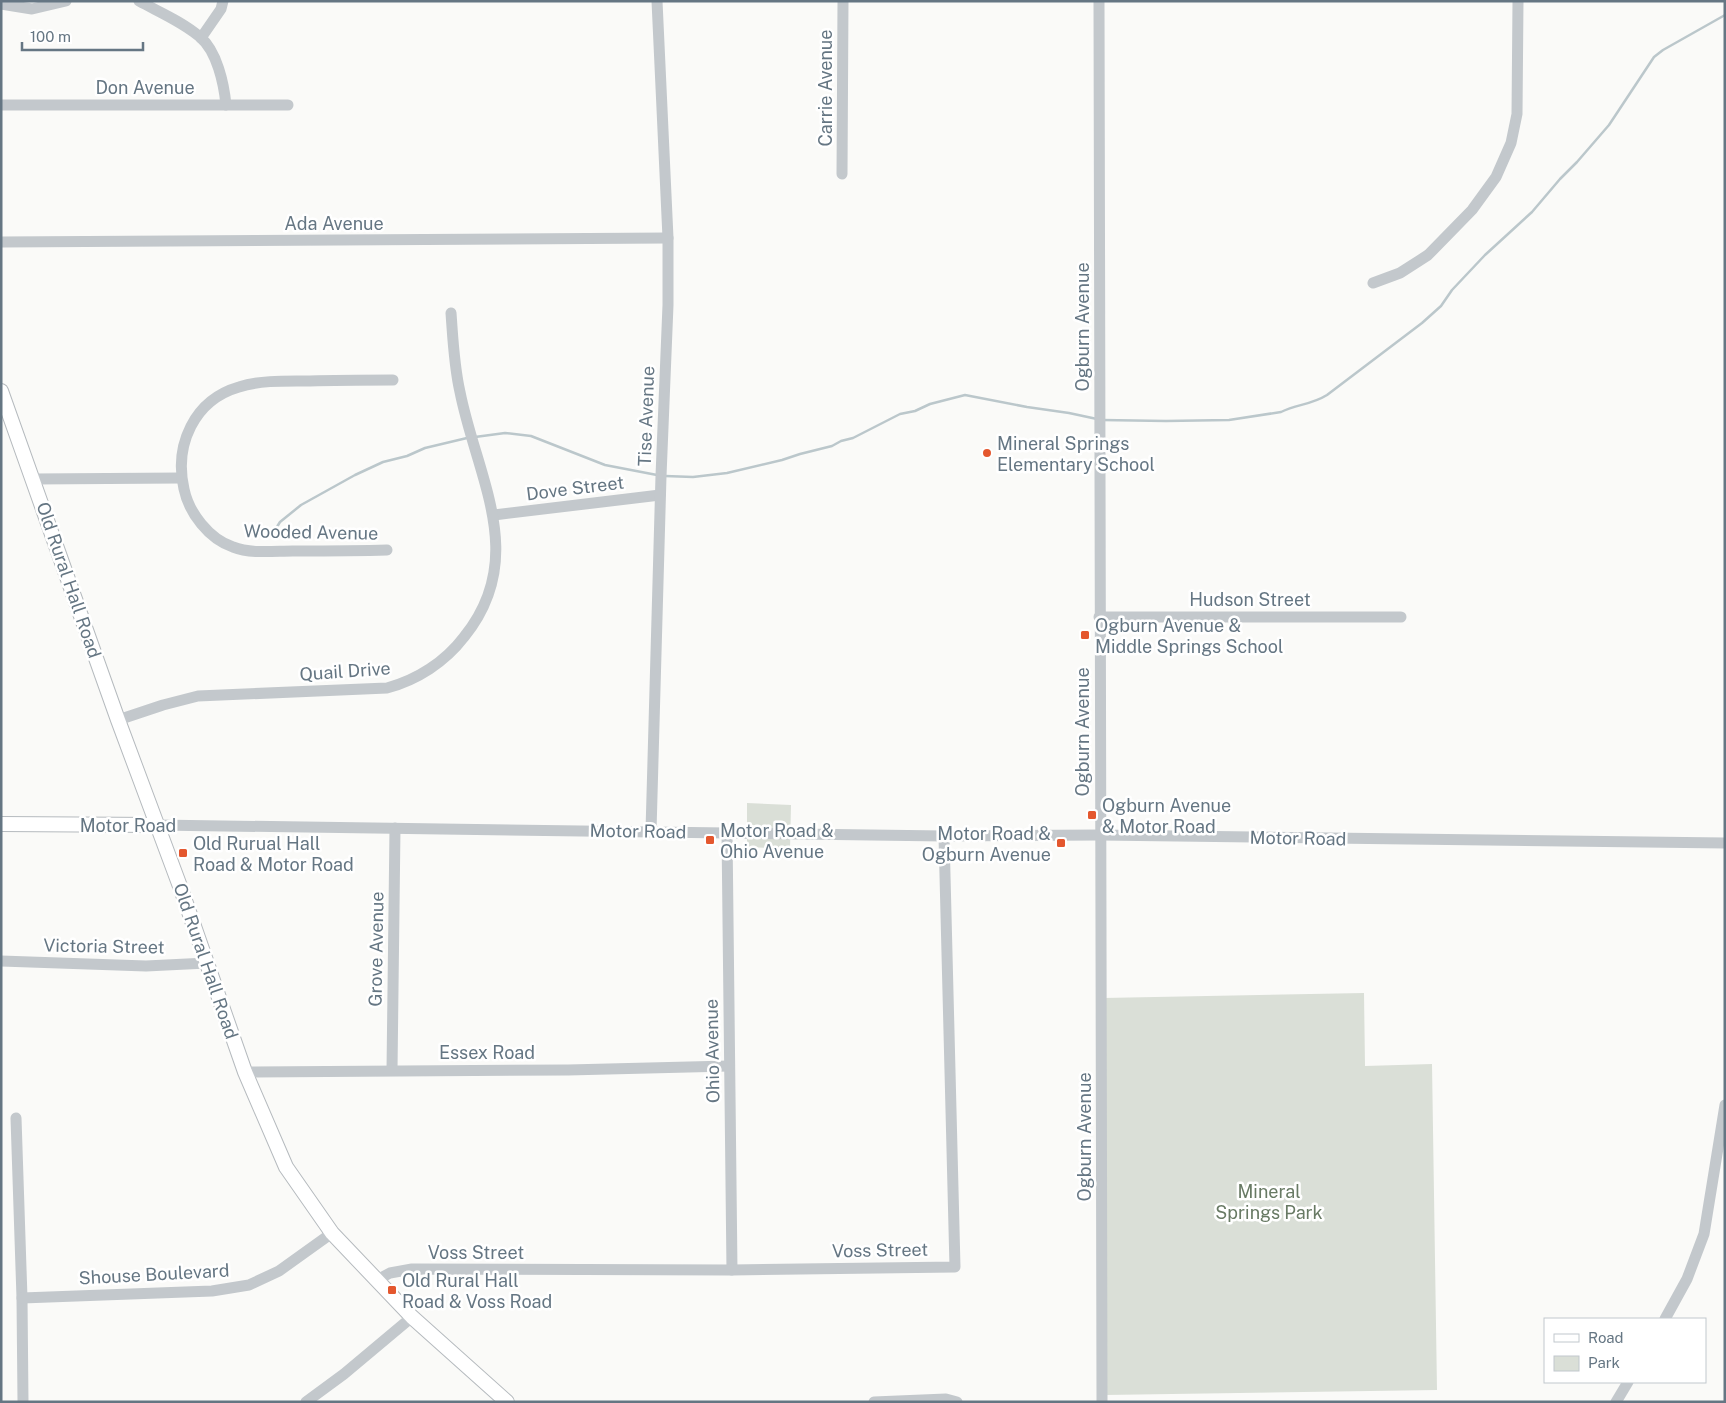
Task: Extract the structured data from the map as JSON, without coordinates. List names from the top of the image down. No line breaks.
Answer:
{"streets":{"main road":["Old Rural Hall Road","Motor Road"],"street":["Don Avenue","Carrie Avenue","Ada Avenue","Ogburn Avenue","Tise Avenue","Dove Street","Wooded Avenue","Hudson Street","Quail Drive","Victoria Street","Grove Avenue","Ohio Avenue","Essex Road","Voss Street","Shouse Boulevard"]},"crossings":[["Ada Avenue","Tise Avenue"],["Ogburn Avenue","Hudson Street"],["Ogburn Avenue","Motor Road"],["Tise Avenue","Dove Street"],["Tise Avenue","Motor Road"],["Dove Street","Quail Drive"],["Old Rural Hall Road","Quail Drive"],["Old Rural Hall Road","Motor Road"],["Old Rural Hall Road","Victoria Street"],["Old Rural Hall Road","Essex Road"],["Old Rural Hall Road","Voss Street"],["Old Rural Hall Road","Shouse Boulevard"],["Motor Road","Grove Avenue"],["Motor Road","Ohio Avenue"],["Motor Road","Voss Street"],["Grove Avenue","Essex Road"],["Ohio Avenue","Essex Road"],["Ohio Avenue","Voss Street"]],"parks":["Mineral Springs Park"],"places":{"other":["Mineral Springs Elementary School"],"transit":["Ogburn Avenue & Middle Springs School","Ogburn Avenue & Motor Road","Motor Road & Ohio Avenue","Motor Road & Ogburn Avenue","Old Rurual Hall Road & Motor Road","Old Rural Hall Road & Voss Road"]},"legend":["Road","Park"],"scale_bar":"100 m"}
